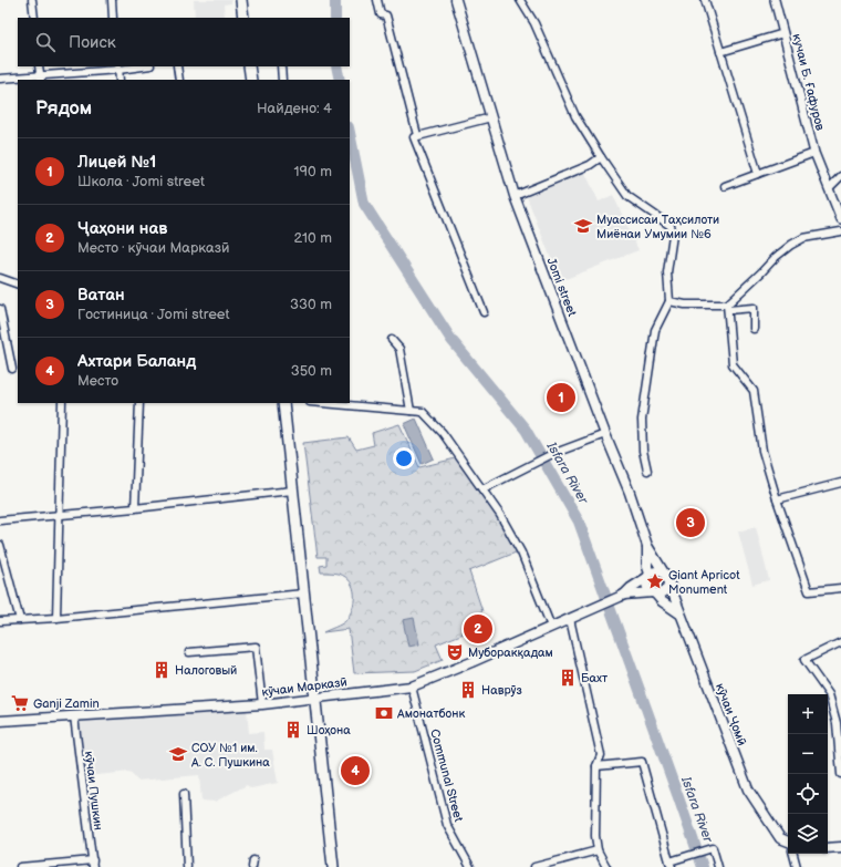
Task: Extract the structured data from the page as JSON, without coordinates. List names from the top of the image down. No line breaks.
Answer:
{"streets":{"main road":["Jomi street","кӯчаи Марказӣ","кӯчаи Ҷомӣ"],"street":["кучаи Б. Ғафуров","Communal Street","кӯчаи Пушкин"]},"crossings":[["Jomi street","кӯчаи Ҷомӣ"],["кӯчаи Марказӣ","Communal Street"],["кӯчаи Марказӣ","кӯчаи Пушкин"]],"water":["Isfara River"],"places":{"school or university":["Муассисаи Таҳсилоти Миёнаи Умумии №6","СОУ №1 им. А. С. Пушкина"],"place":["Giant Apricot Monument"],"theatre":["Муборакқадам"],"building":["Налоговый","Бахт","Наврӯз","Шоҳона"],"supermarket":["Ganji Zamin"],"bank":["Амонатбонк"]},"page":{"search":"Поиск","heading":["Рядом","Найдено: 4"],"list":[{"mark":"1","name":"Лицей №1","note":"Школа · Jomi street","value":"190 m"},{"mark":"2","name":"Ҷаҳони нав","note":"Место · кӯчаи Марказӣ","value":"210 m"},{"mark":"3","name":"Ватан","note":"Гостиница · Jomi street","value":"330 m"},{"mark":"4","name":"Ахтари Баланд","note":"Место","value":"350 m"}],"pins":["1","3","2","4"],"map_buttons":["+","−"]}}
